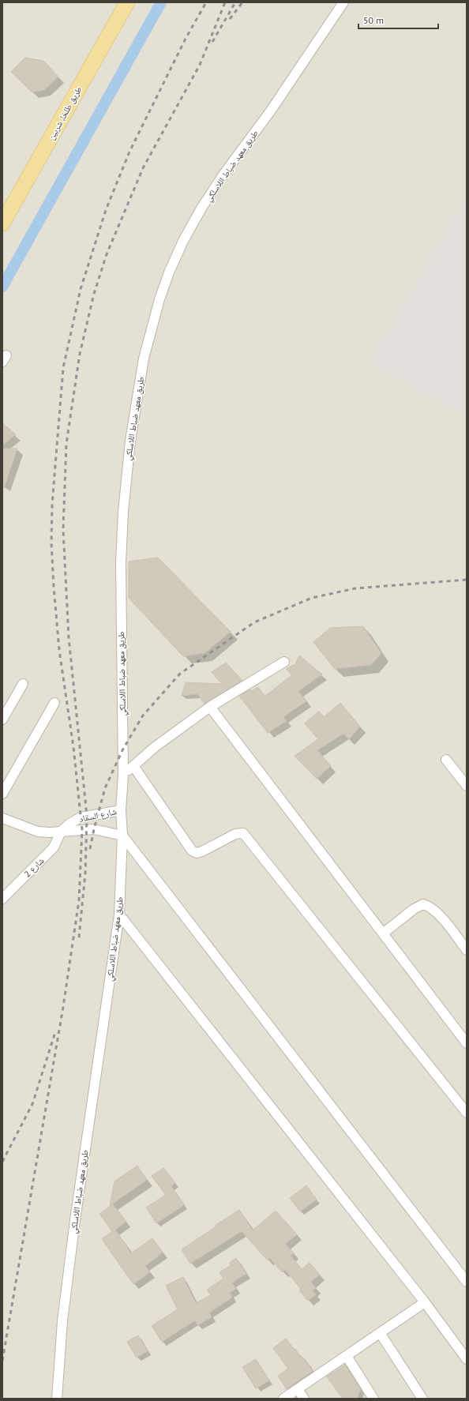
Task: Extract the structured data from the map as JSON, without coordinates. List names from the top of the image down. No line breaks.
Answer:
{"streets":{"main road":["طريق طلخا, شربين"],"street":["طريق معهد ضباط اللاسلكي","شارع السماد","شارع 2"]},"crossings":[["طريق معهد ضباط اللاسلكي","شارع السماد"],["شارع السماد","شارع 2"]],"scale_bar":"50 m"}
